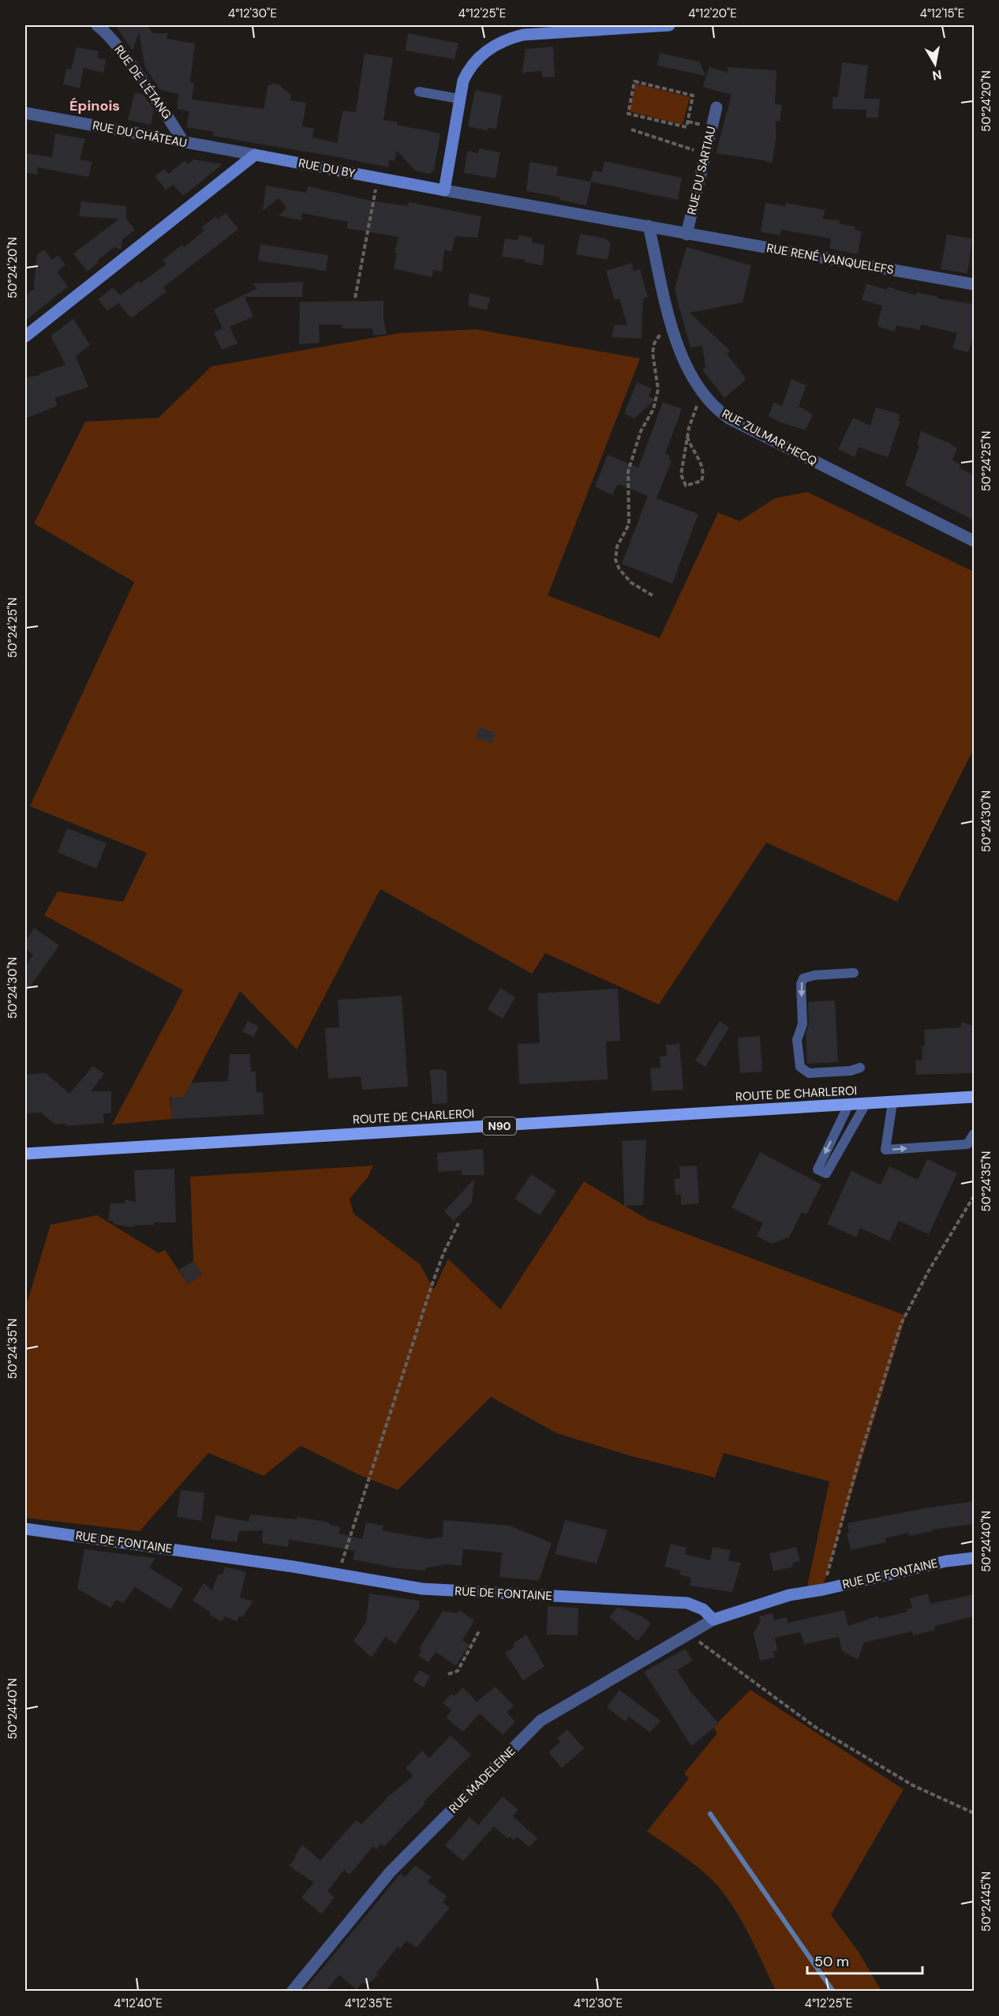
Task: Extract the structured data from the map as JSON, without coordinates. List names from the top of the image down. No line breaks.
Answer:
{"streets":{"main road":["ROUTE DE CHARLEROI","N90"],"street":["RUE DE L'ÉTANG","RUE DU CHÂTEAU","RUE DU BY","RUE DU SARTIAU","RUE RENÉ VANQUELEFS","RUE ZULMAR HECQ","RUE DE FONTAINE","RUE MADELEINE"]},"crossings":[["RUE DE L'ÉTANG","RUE DU CHÂTEAU"],["RUE DU CHÂTEAU","RUE DU BY"],["RUE DU BY","RUE DU SARTIAU"],["RUE DU BY","RUE RENÉ VANQUELEFS"],["RUE DU BY","RUE ZULMAR HECQ"],["RUE DU SARTIAU","RUE RENÉ VANQUELEFS"],["RUE DE FONTAINE","RUE MADELEINE"]],"districts":["Épinois"],"scale_bar":"50 m","north":"bottom","coordinates":["4°12'30\"E","4°12'25\"E","4°12'20\"E","4°12'15\"E","50°24'20\"N","50°24'25\"N","50°24'30\"N","50°24'35\"N","50°24'40\"N","50°24'45\"N","4°12'40\"E","4°12'35\"E"]}
